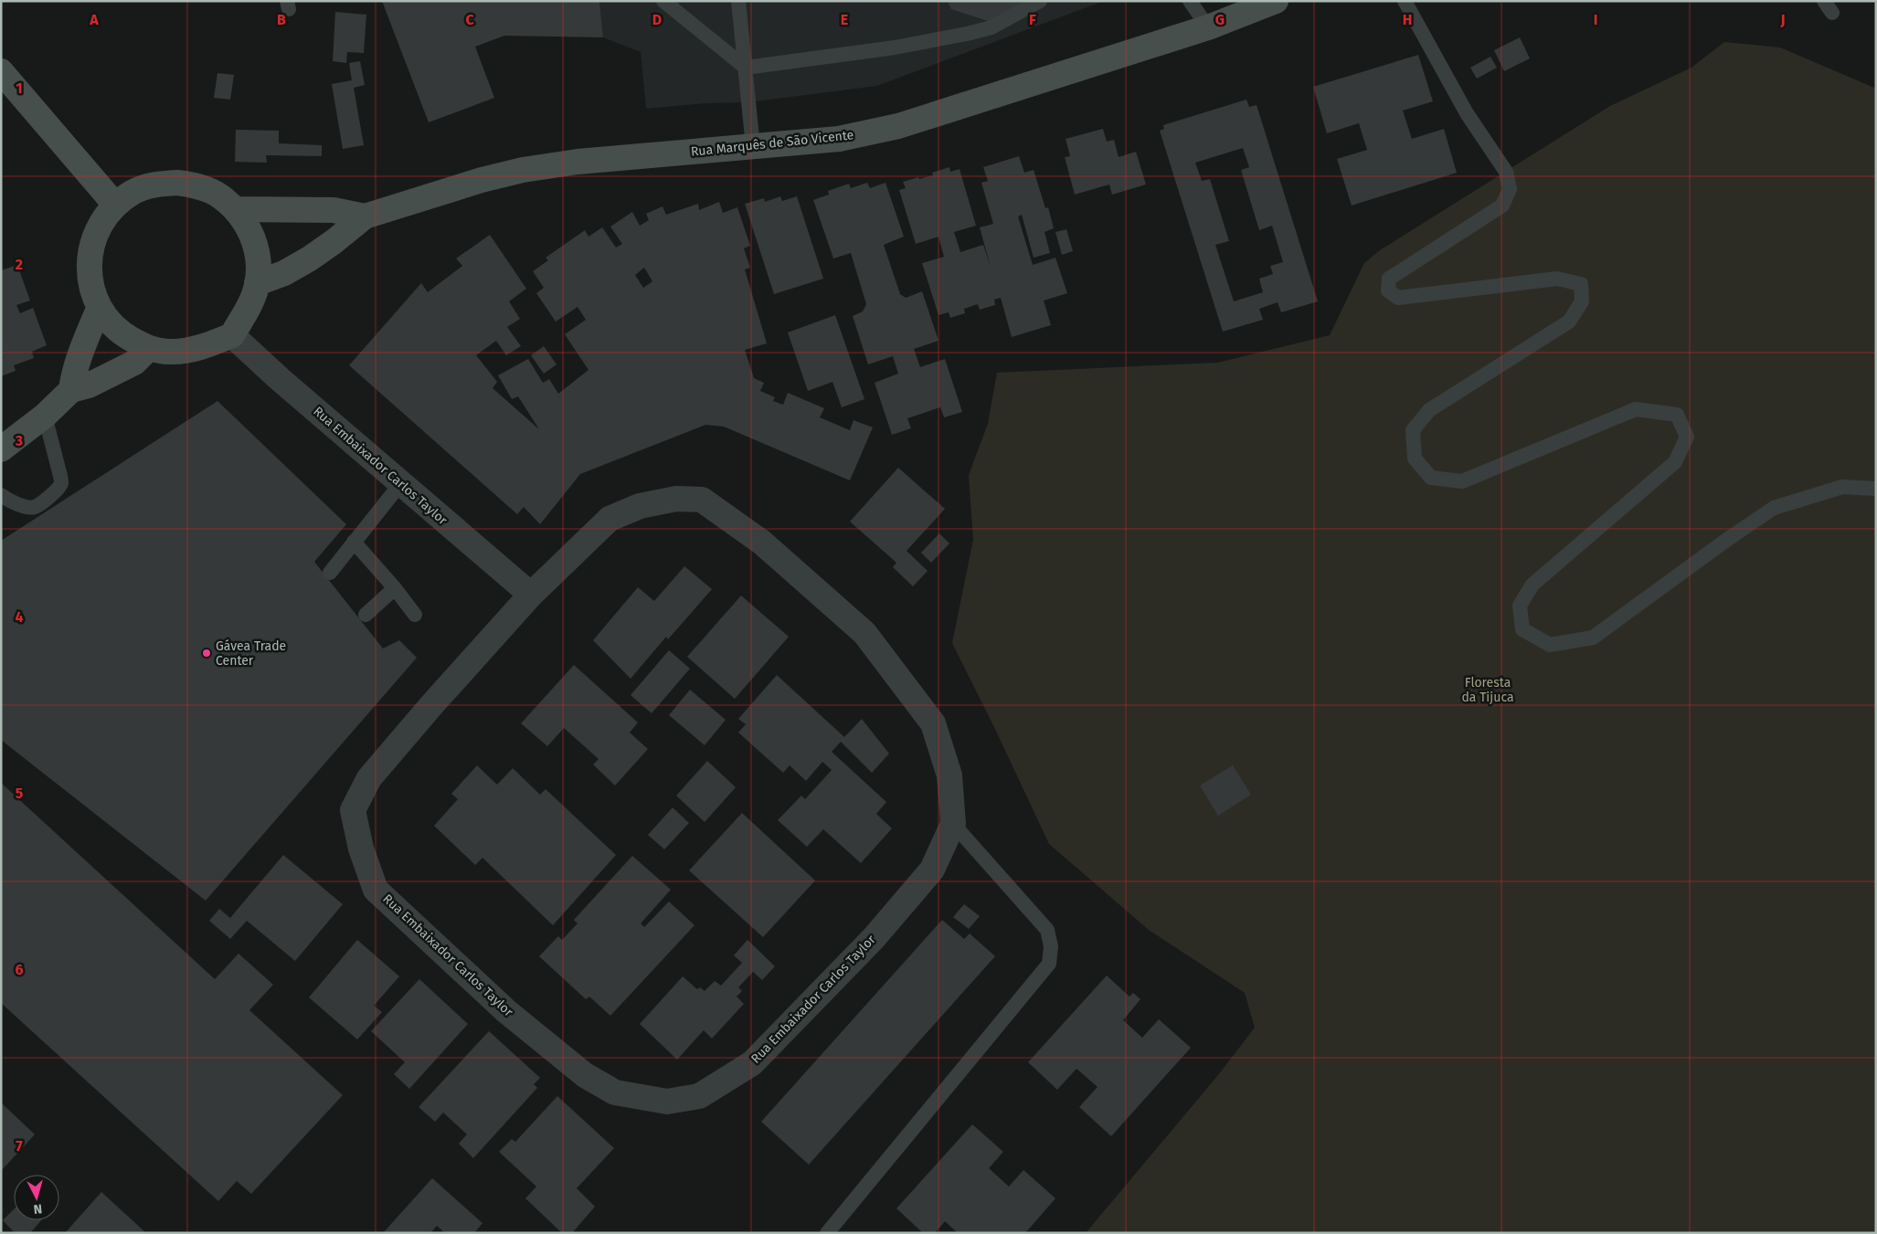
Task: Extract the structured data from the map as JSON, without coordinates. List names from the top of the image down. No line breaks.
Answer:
{"streets":{"street":["Rua Marquês de São Vicente","Rua Embaixador Carlos Taylor"]},"parks":["Floresta da Tijuca"],"places":["Gávea Trade Center"],"north":"bottom","grid":{"columns":["A","B","C","D","E","F","G","H","I","J"],"rows":["1","2","3","4","5","6","7"]}}
